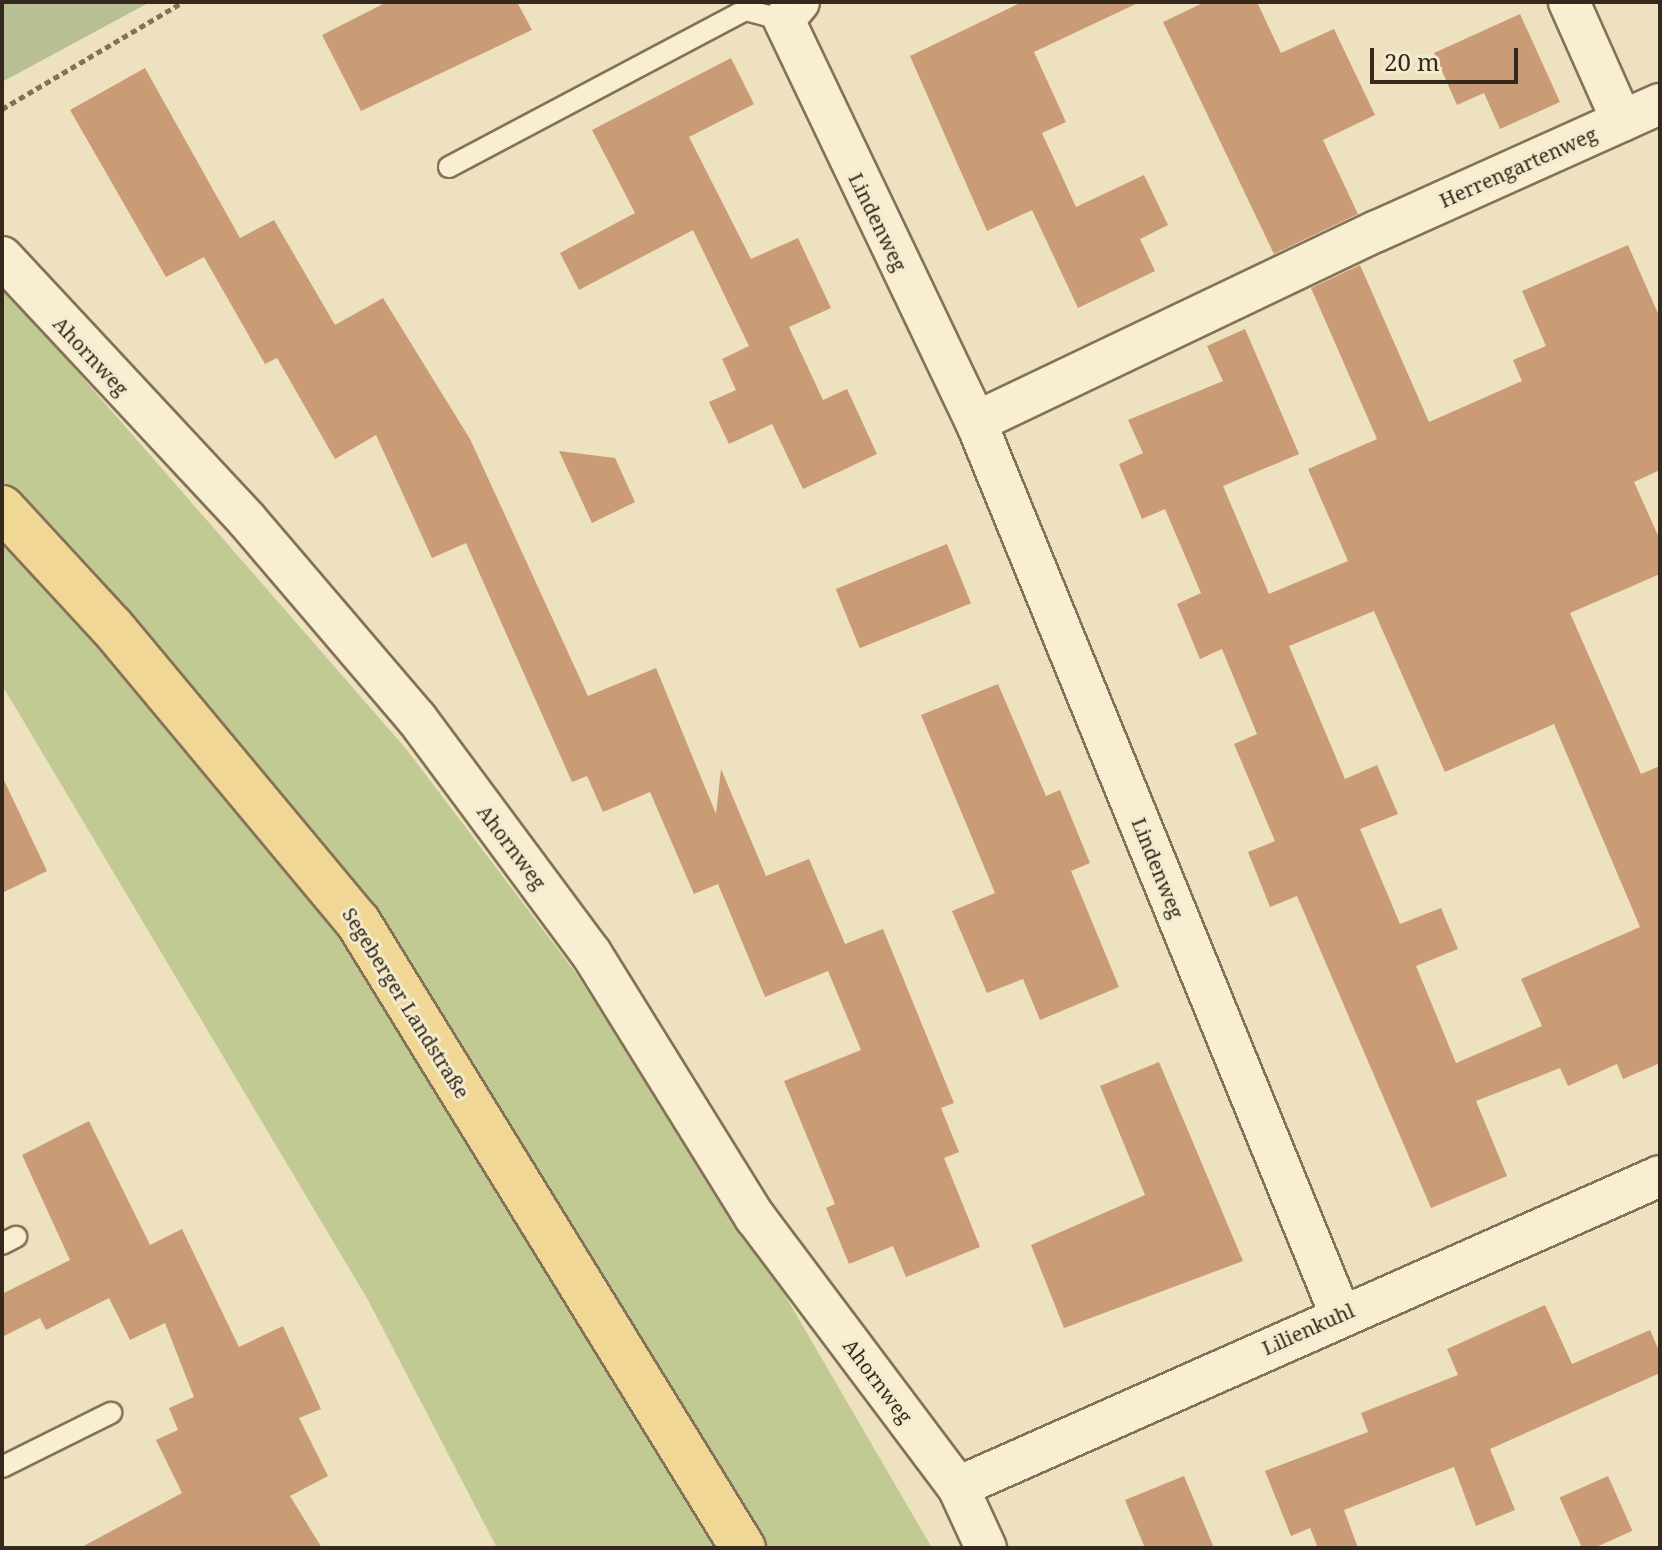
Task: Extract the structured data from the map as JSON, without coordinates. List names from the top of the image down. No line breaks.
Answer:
{"streets":{"main road":["Segeberger Landstraße"],"street":["Herrengartenweg","Lindenweg","Ahornweg","Lilienkuhl"]},"crossings":[["Herrengartenweg","Lindenweg"],["Lindenweg","Lilienkuhl"],["Ahornweg","Lilienkuhl"]],"scale_bar":"20 m"}
